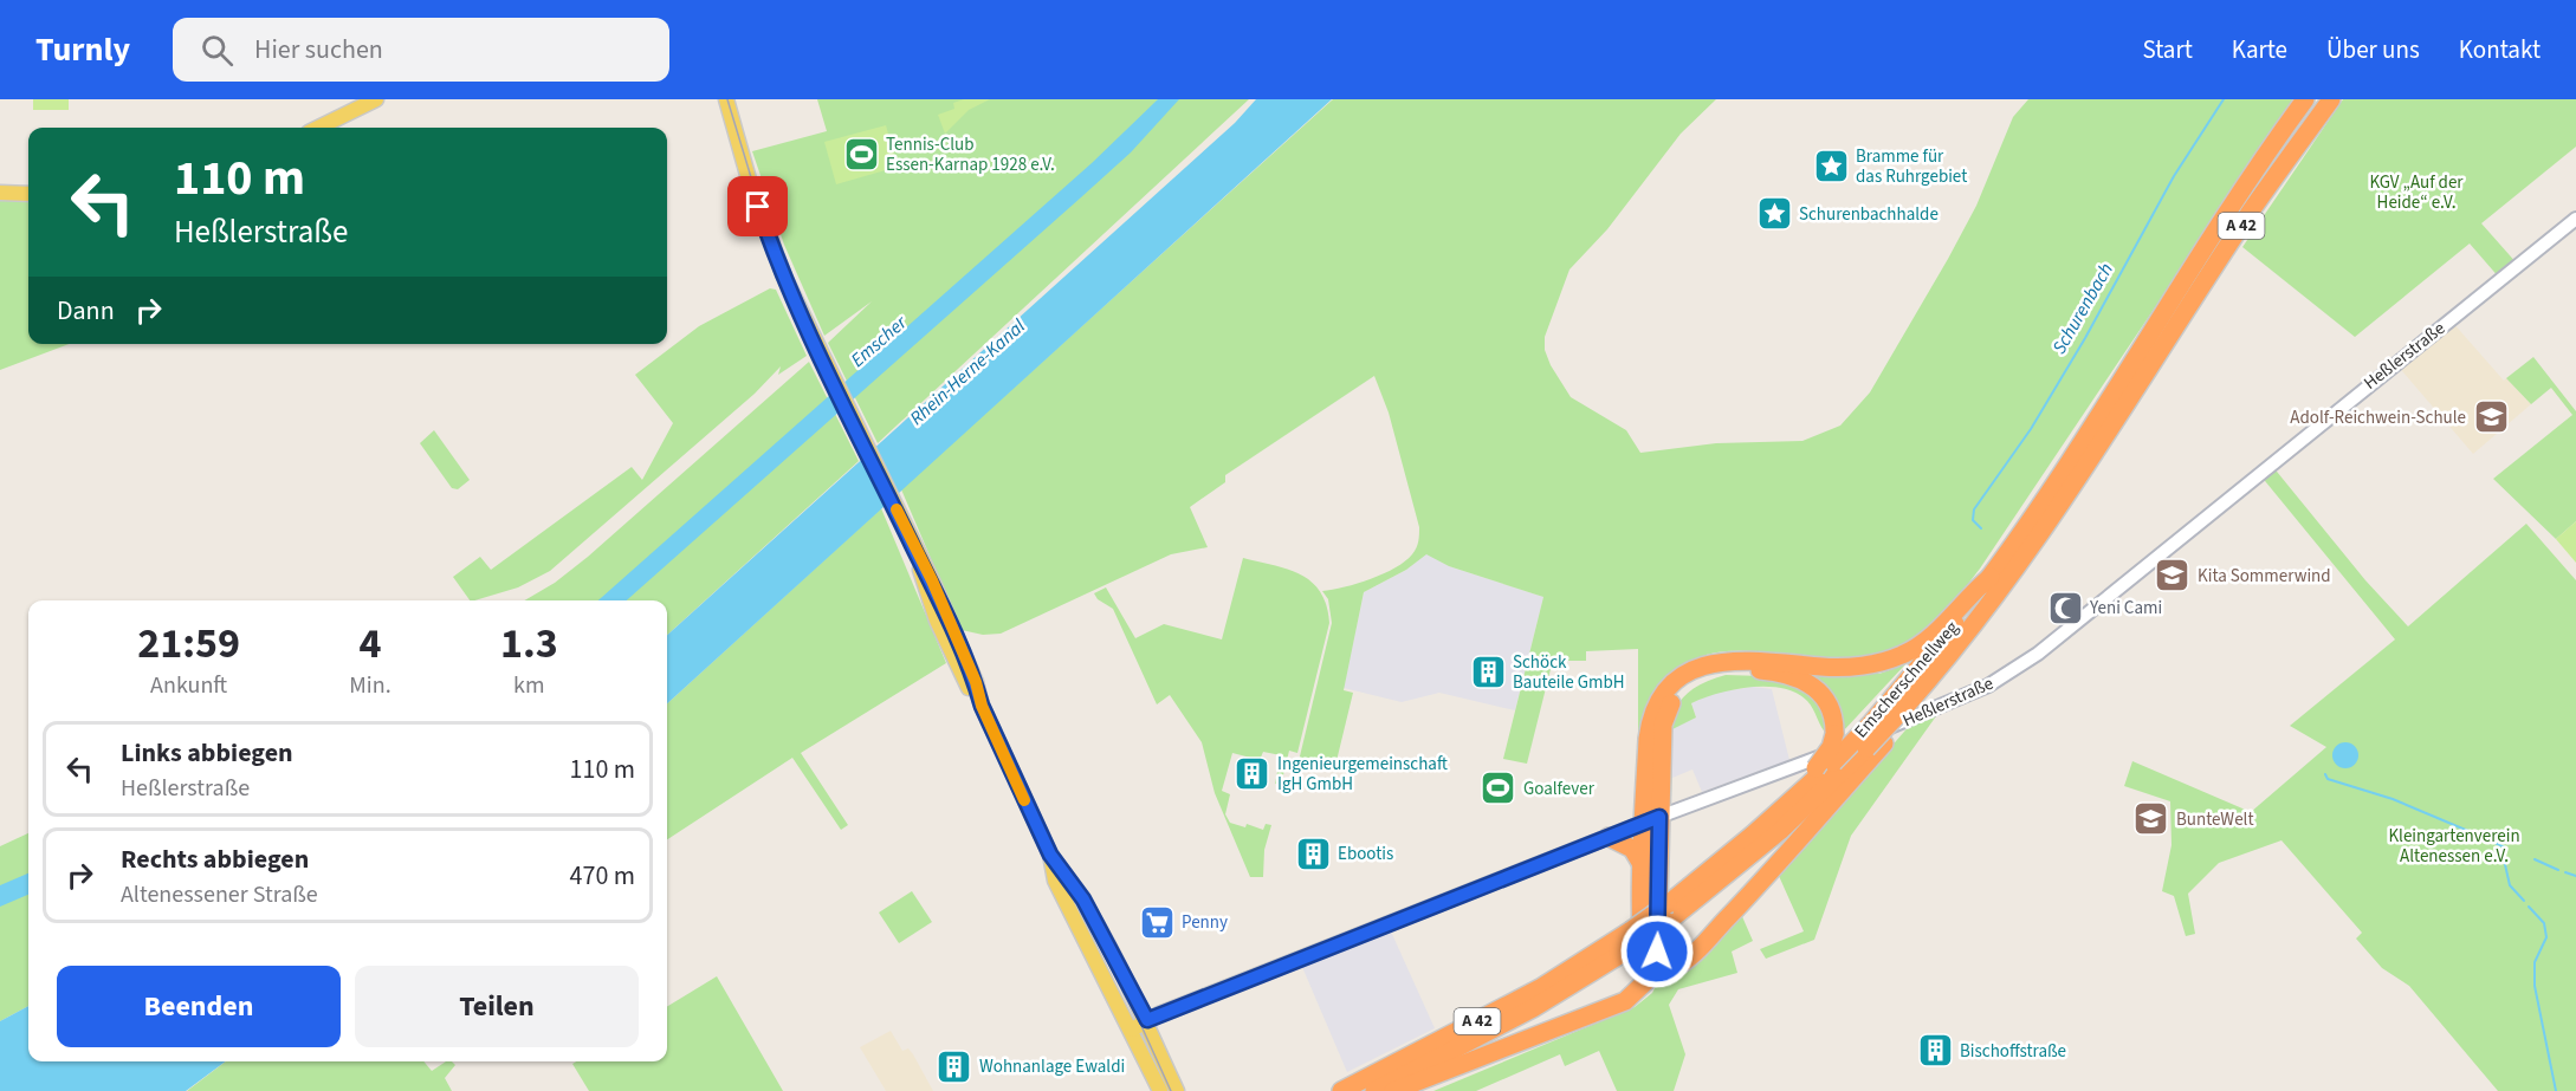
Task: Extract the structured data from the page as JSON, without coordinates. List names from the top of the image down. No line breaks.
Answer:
{"streets":{"highway":["A 42","Emscherschnellweg"],"main road":["Heßlerstraße"]},"water":["Schurenbach","Emscher","Rhein-Herne-Kanal"],"parks":["KGV „Auf der Heide“ e.V.","Kleingartenverein Altenessen e.V."],"places":{"sports":["Tennis-Club Essen-Karnap 1928 e.V.","Goalfever"],"place":["Bramme für das Ruhrgebiet","Schurenbachhalde"],"school or university":["Adolf-Reichwein-Schule","Kita Sommerwind","BunteWelt"],"mosque":["Yeni Cami"],"building":["Schöck Bauteile GmbH","Ingenieurgemeinschaft IgH GmbH","Ebootis","Bischoffstraße","Wohnanlage Ewaldi"],"supermarket":["Penny"]},"page":{"header":"Turnly","search":"Hier suchen","nav":["Start","Karte","Über uns","Kontakt"],"turn":["110 m","Heßlerstraße"],"then":"Dann","eta":["21:59","Ankunft","4","Min.","1.3","km"],"list":[{"name":"Links abbiegen","note":"Heßlerstraße","value":"110 m"},{"name":"Rechts abbiegen","note":"Altenessener Straße","value":"470 m"}],"buttons":["Beenden","Teilen"]}}
